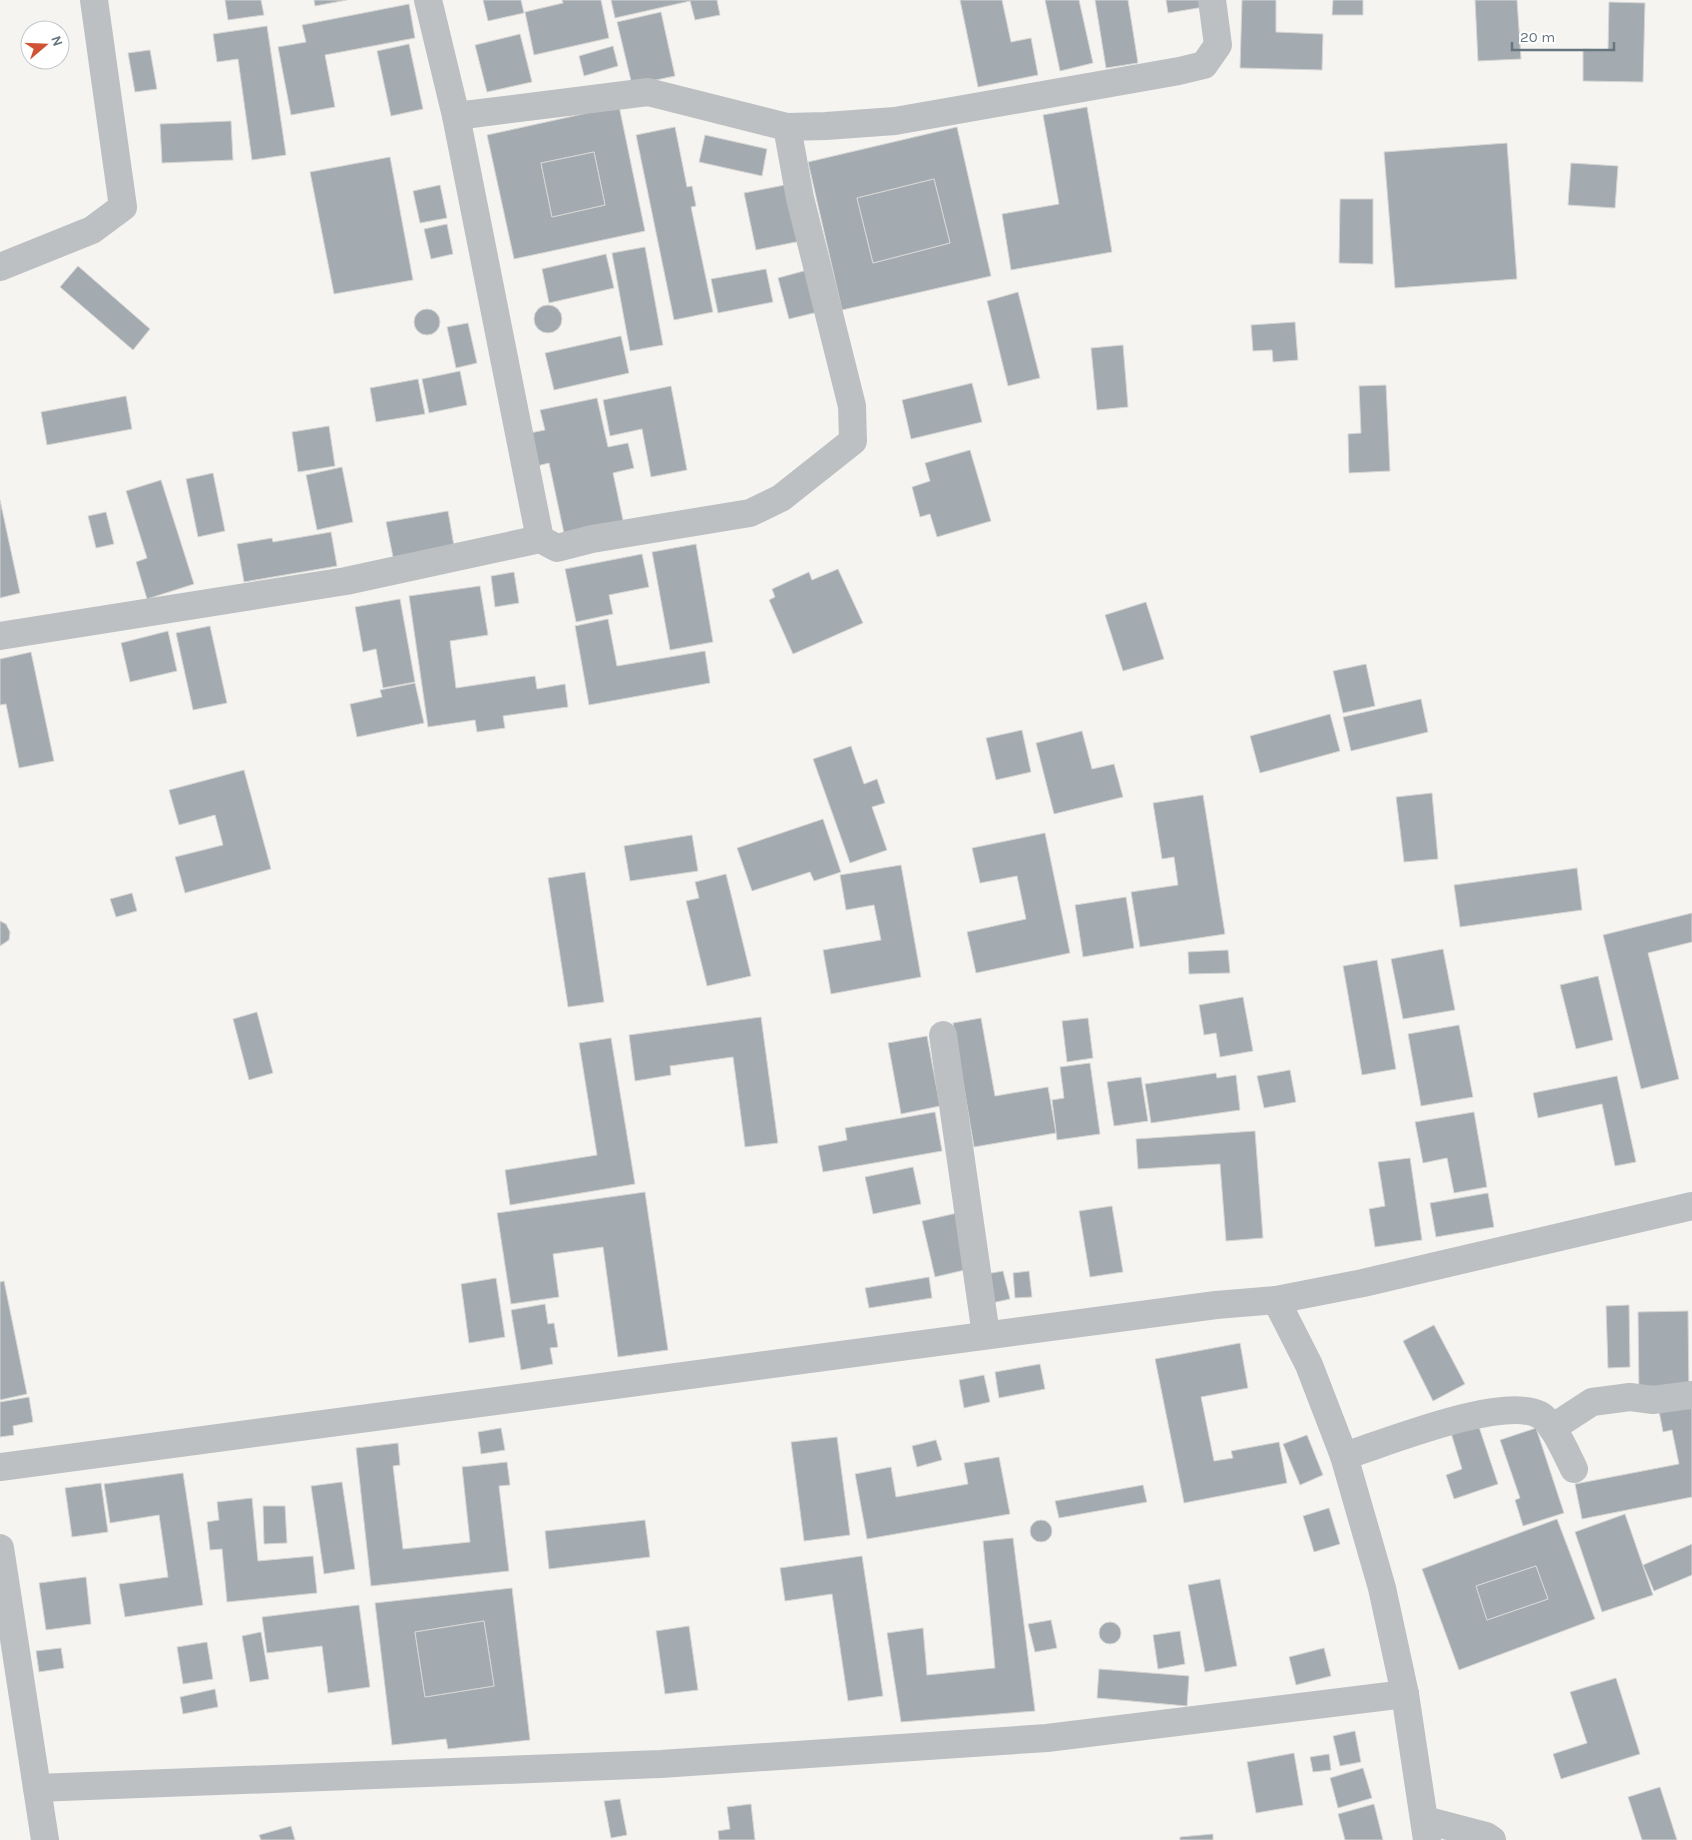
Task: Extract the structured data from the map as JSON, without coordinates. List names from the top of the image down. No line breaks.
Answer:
{"scale_bar":"20 m","north":"right"}
